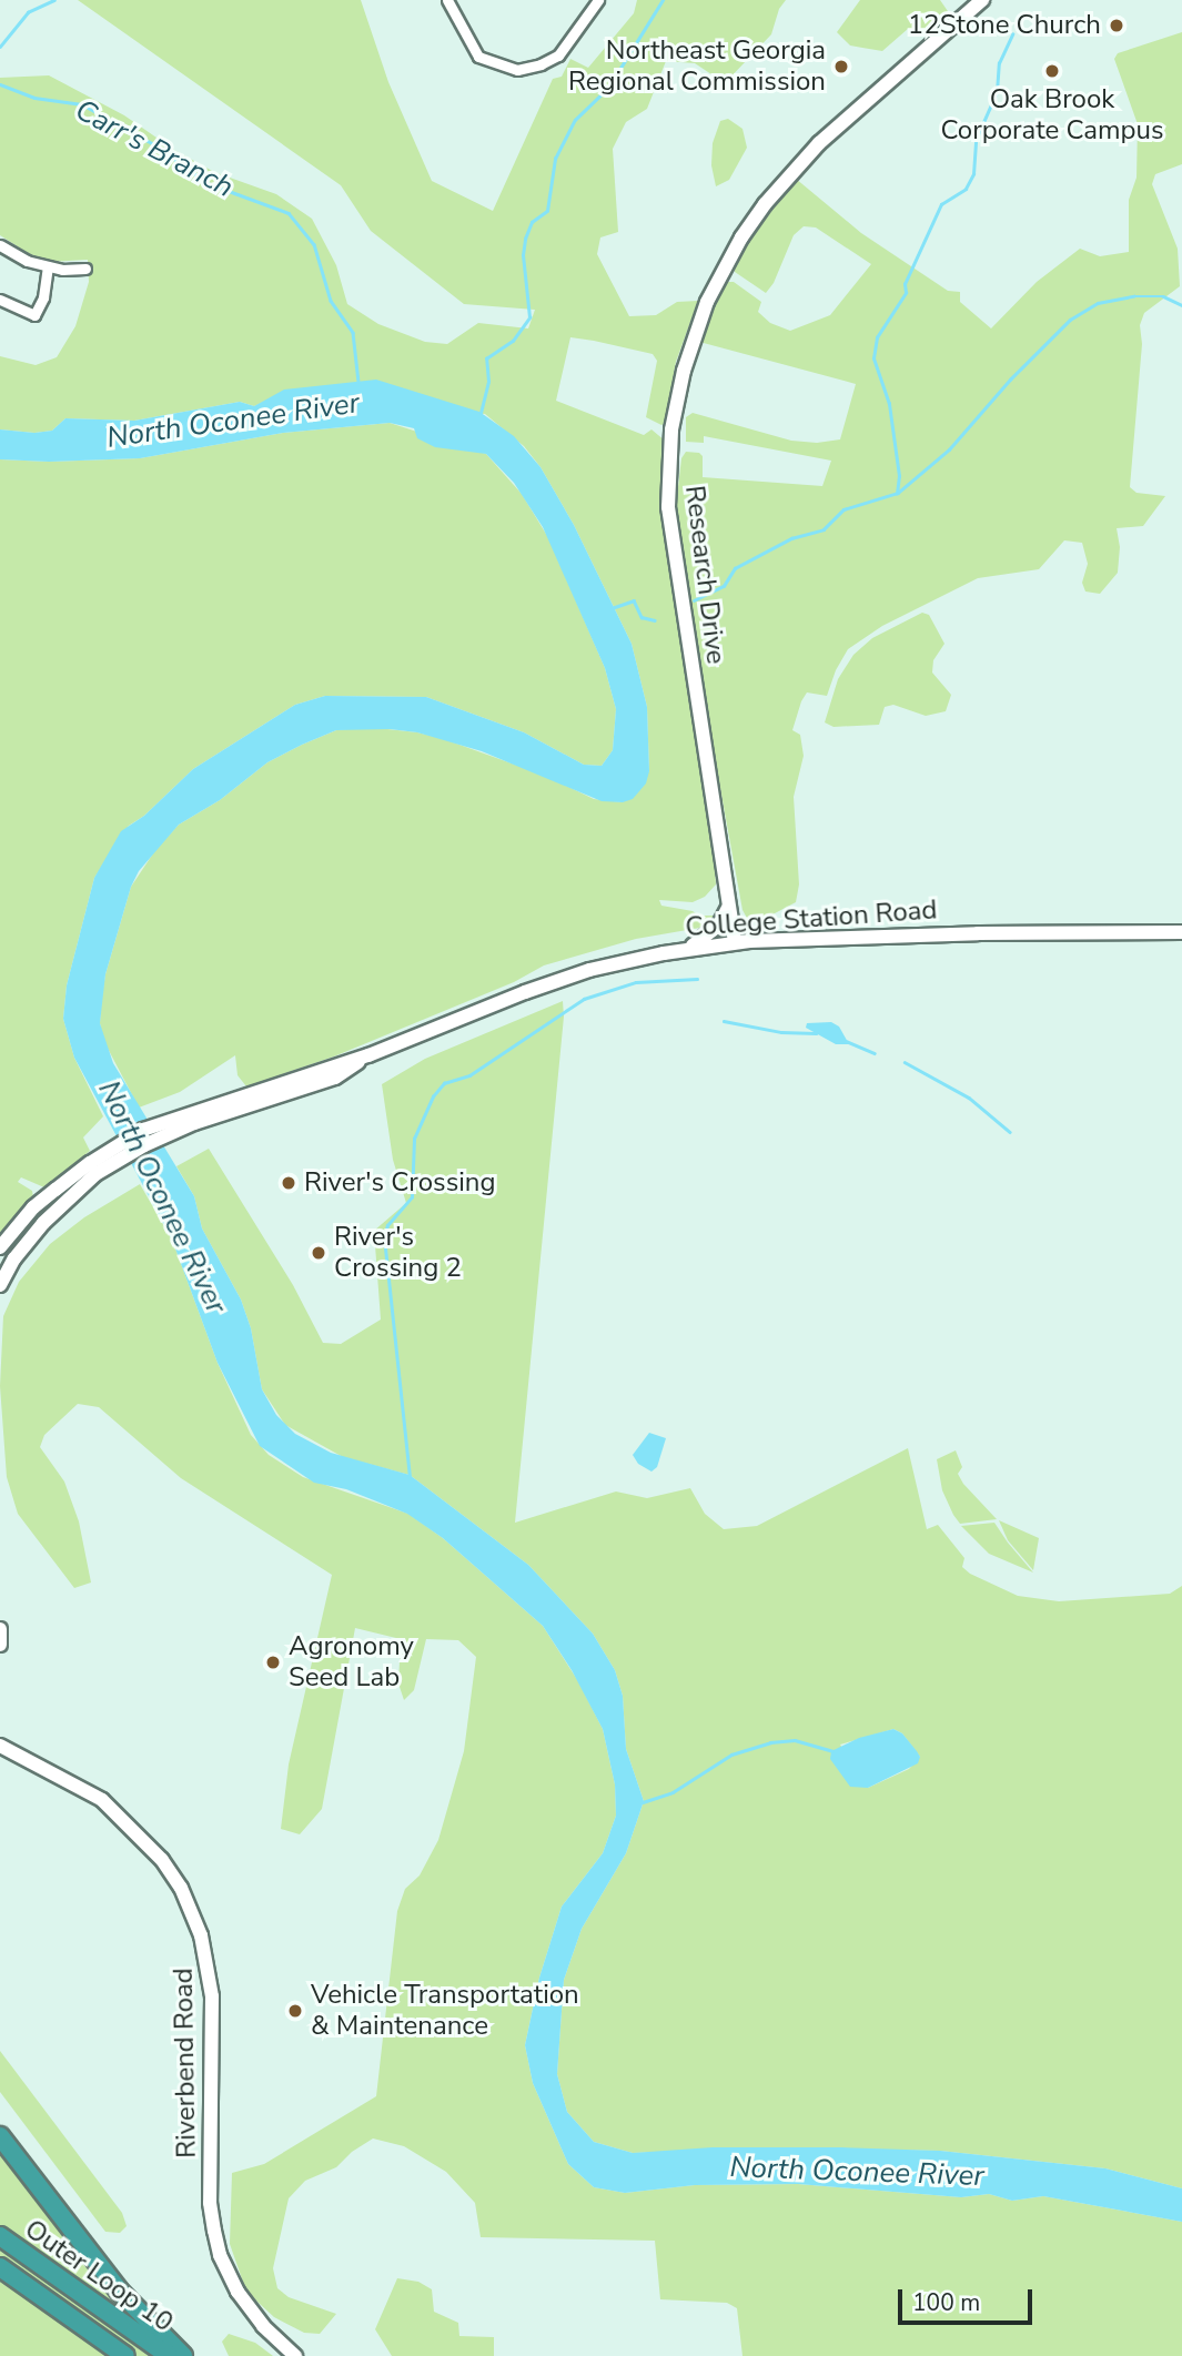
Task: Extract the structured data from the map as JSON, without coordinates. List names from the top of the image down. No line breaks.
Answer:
{"streets":{"highway":["Outer Loop 10"],"street":["Research Drive","College Station Road","Riverbend Road"]},"crossings":[["Research Drive","College Station Road"]],"water":["Carr's Branch","North Oconee River"],"places":["12Stone Church","Northeast Georgia Regional Commission","Oak Brook Corporate Campus","River's Crossing","River's Crossing 2","Agronomy Seed Lab","Vehicle Transportation & Maintenance"],"scale_bar":"100 m"}
